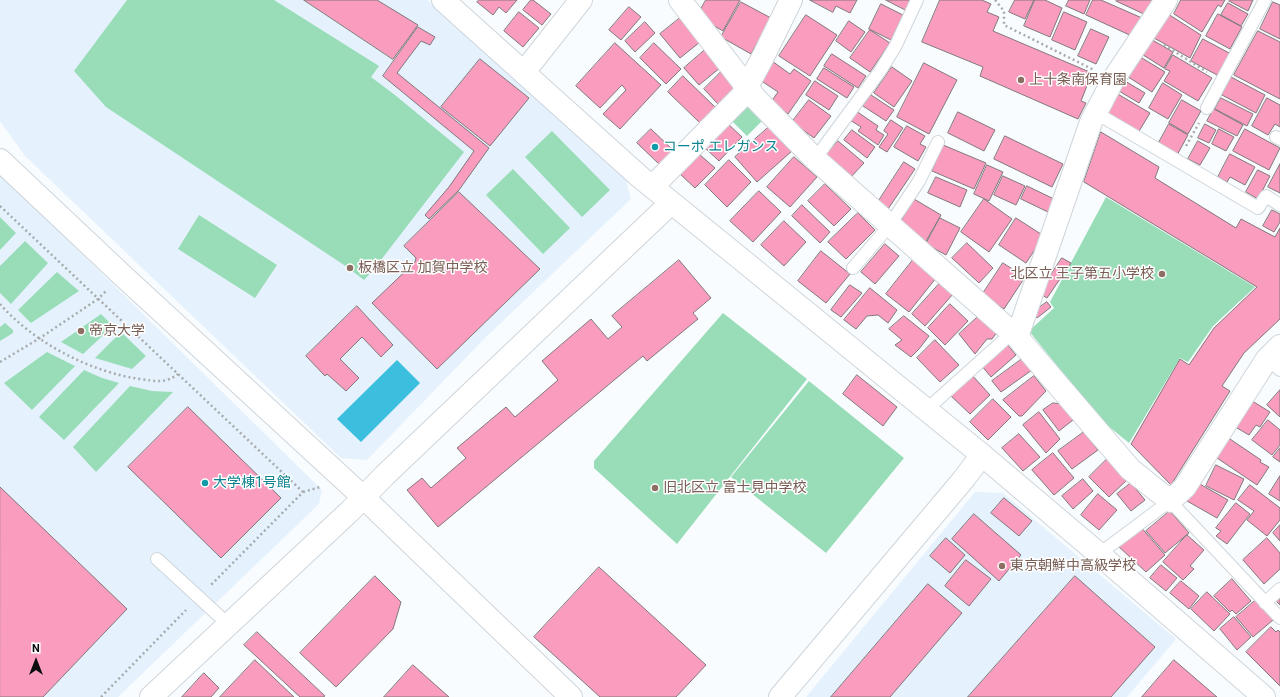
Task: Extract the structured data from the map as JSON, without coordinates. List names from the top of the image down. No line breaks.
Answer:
{"places":["上十条南保育園","コーポ エレガンス","板橋区立 加賀中学校","北区立 王子第五小学校","帝京大学","大学棟1号館","旧北区立 富士見中学校","東京朝鮮中高級学校"],"north":"top"}
